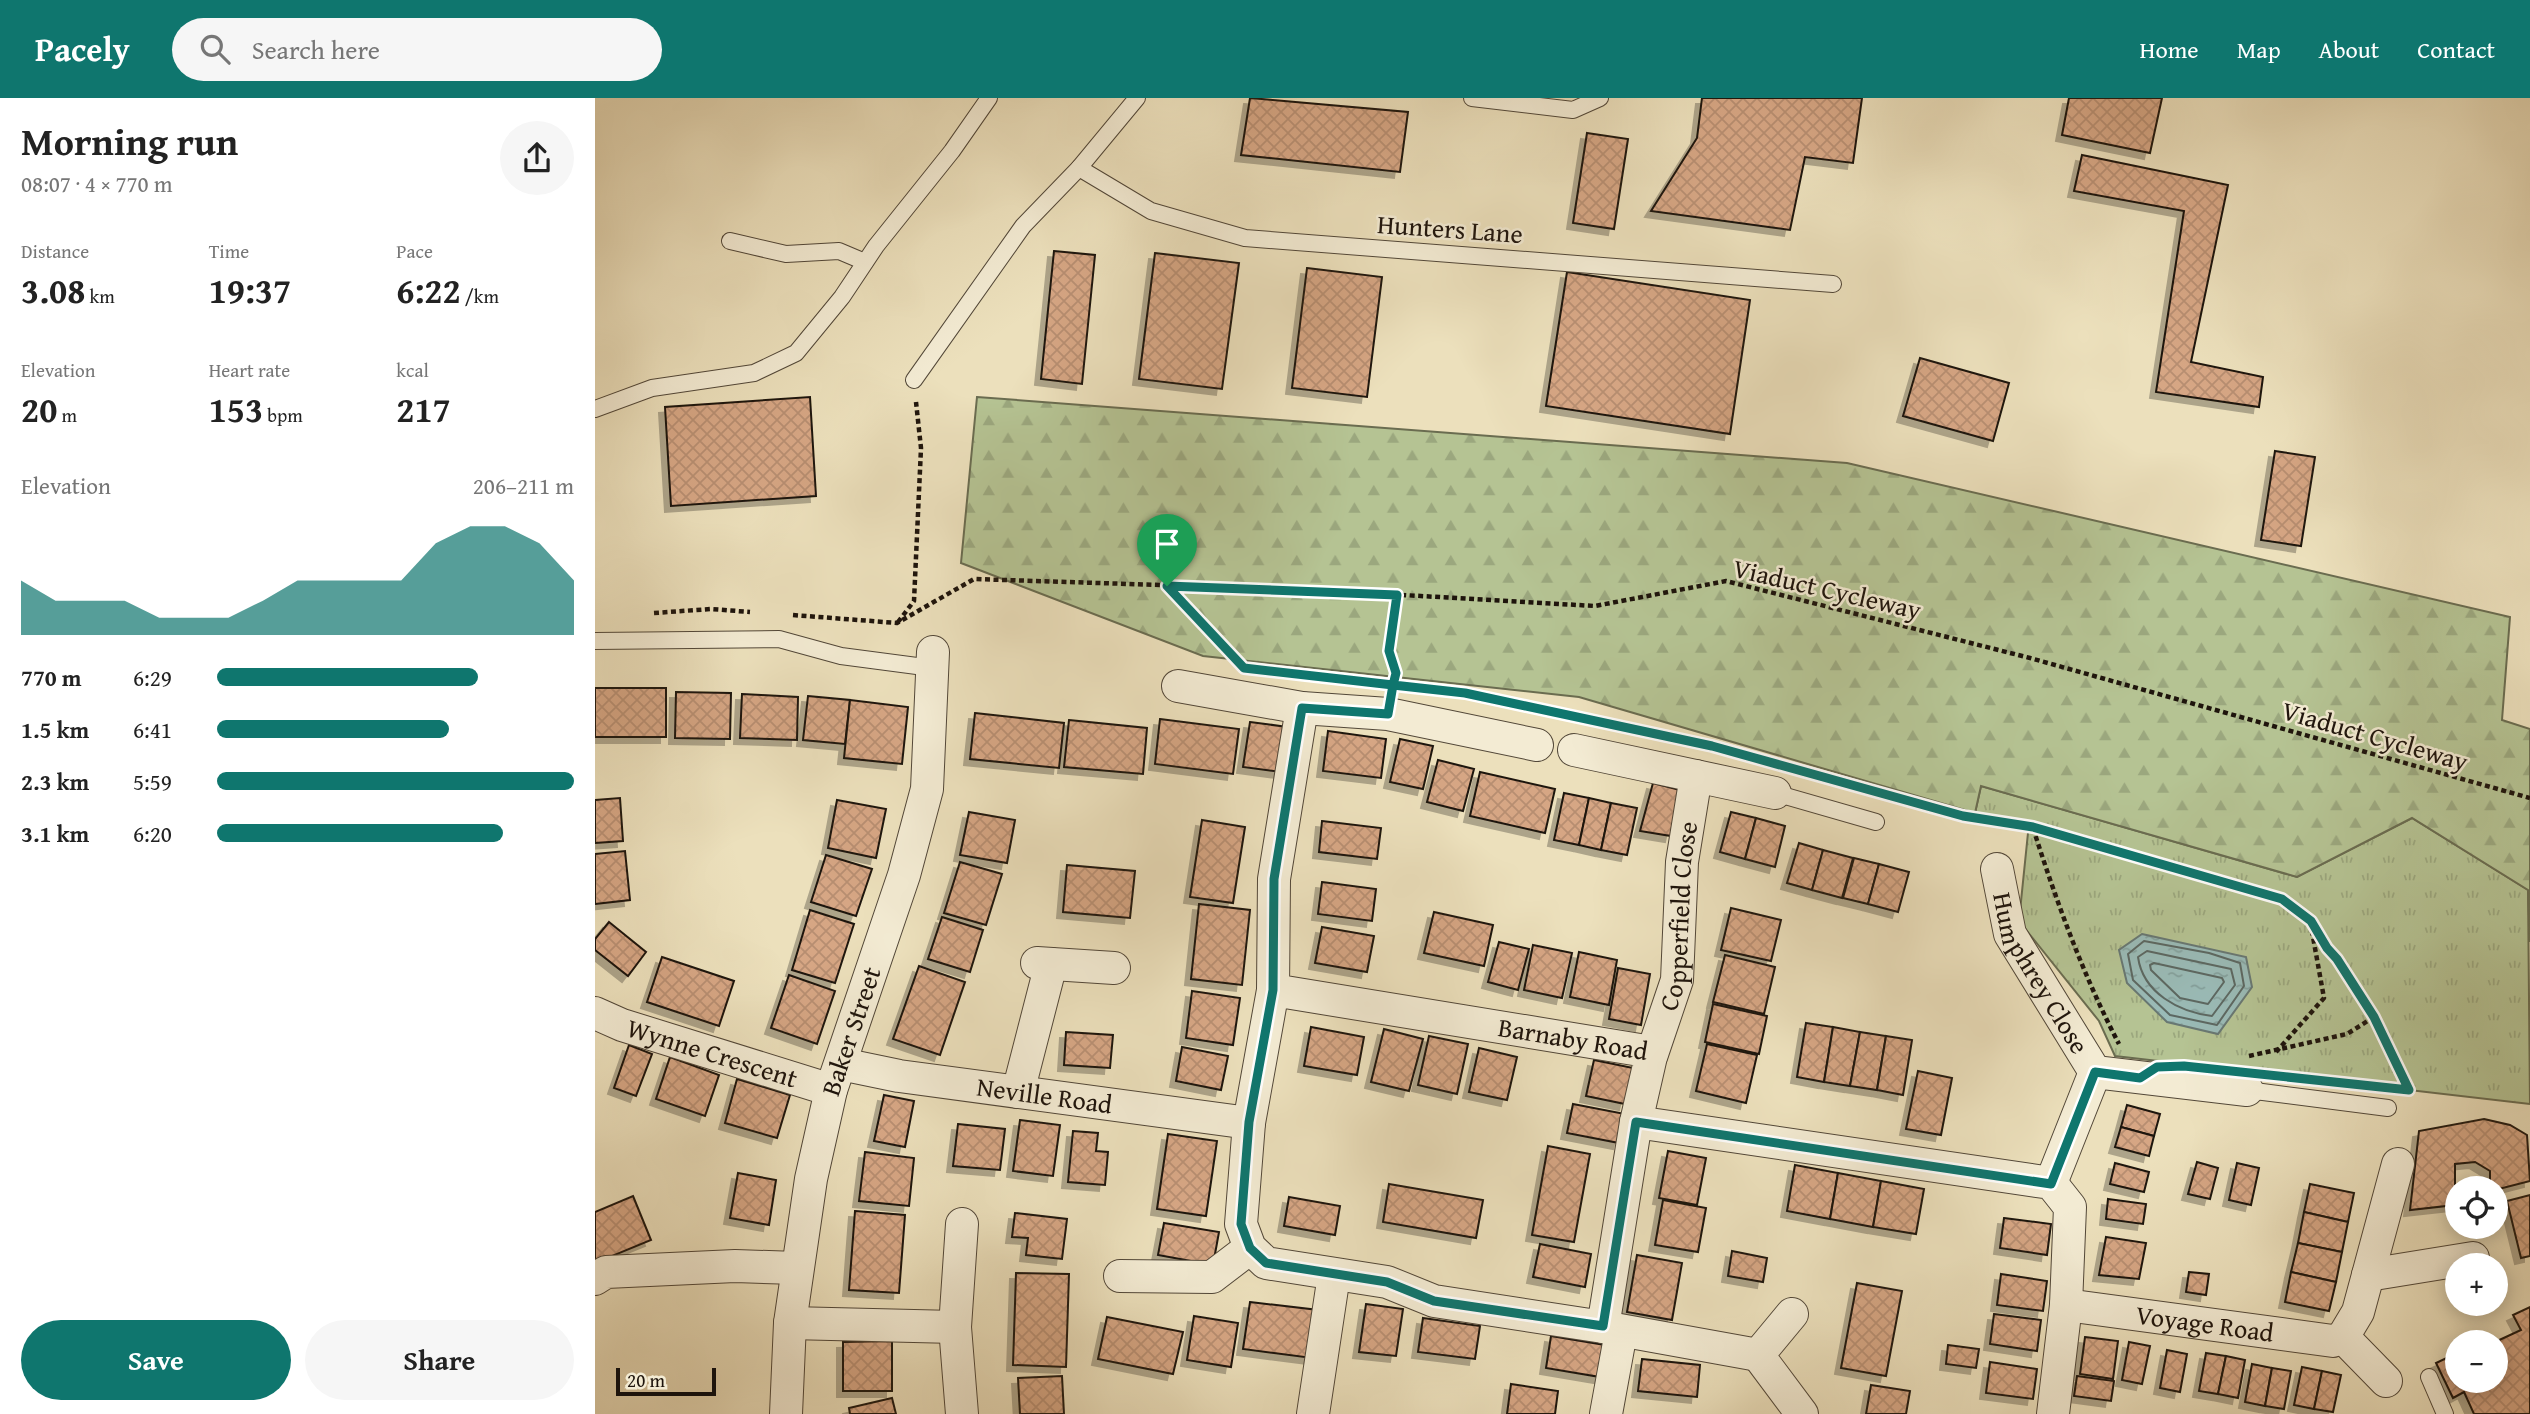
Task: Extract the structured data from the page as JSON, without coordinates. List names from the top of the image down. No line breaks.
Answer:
{"streets":{"street":["Copperfield Close","Humphrey Close","Baker Street","Barnaby Road","Wynne Crescent","Neville Road","Voyage Road"],"lane":["Hunters Lane"],"path":["Viaduct Cycleway"]},"crossings":[["Copperfield Close","Barnaby Road"],["Baker Street","Wynne Crescent"],["Baker Street","Neville Road"],["Wynne Crescent","Neville Road"]],"scale_bar":"20 m","page":{"header":"Pacely","search":"Search here","nav":["Home","Map","About","Contact"],"heading":["Morning run","08:07 · 4 × 770 m"],"stats":[["Distance","3.08 km"],["Time","19:37"],["Pace","6:22 /km"],["Elevation","20 m"],["Heart rate","153 bpm"],["kcal","217"]],"chart":["Elevation","206–211 m"],"list":[{"name":"770 m","note":"6:29"},{"name":"1.5 km","note":"6:41"},{"name":"2.3 km","note":"5:59"},{"name":"3.1 km","note":"6:20"}],"map_buttons":["+","−"],"buttons":["Save","Share"],"scale":"20 m"}}
